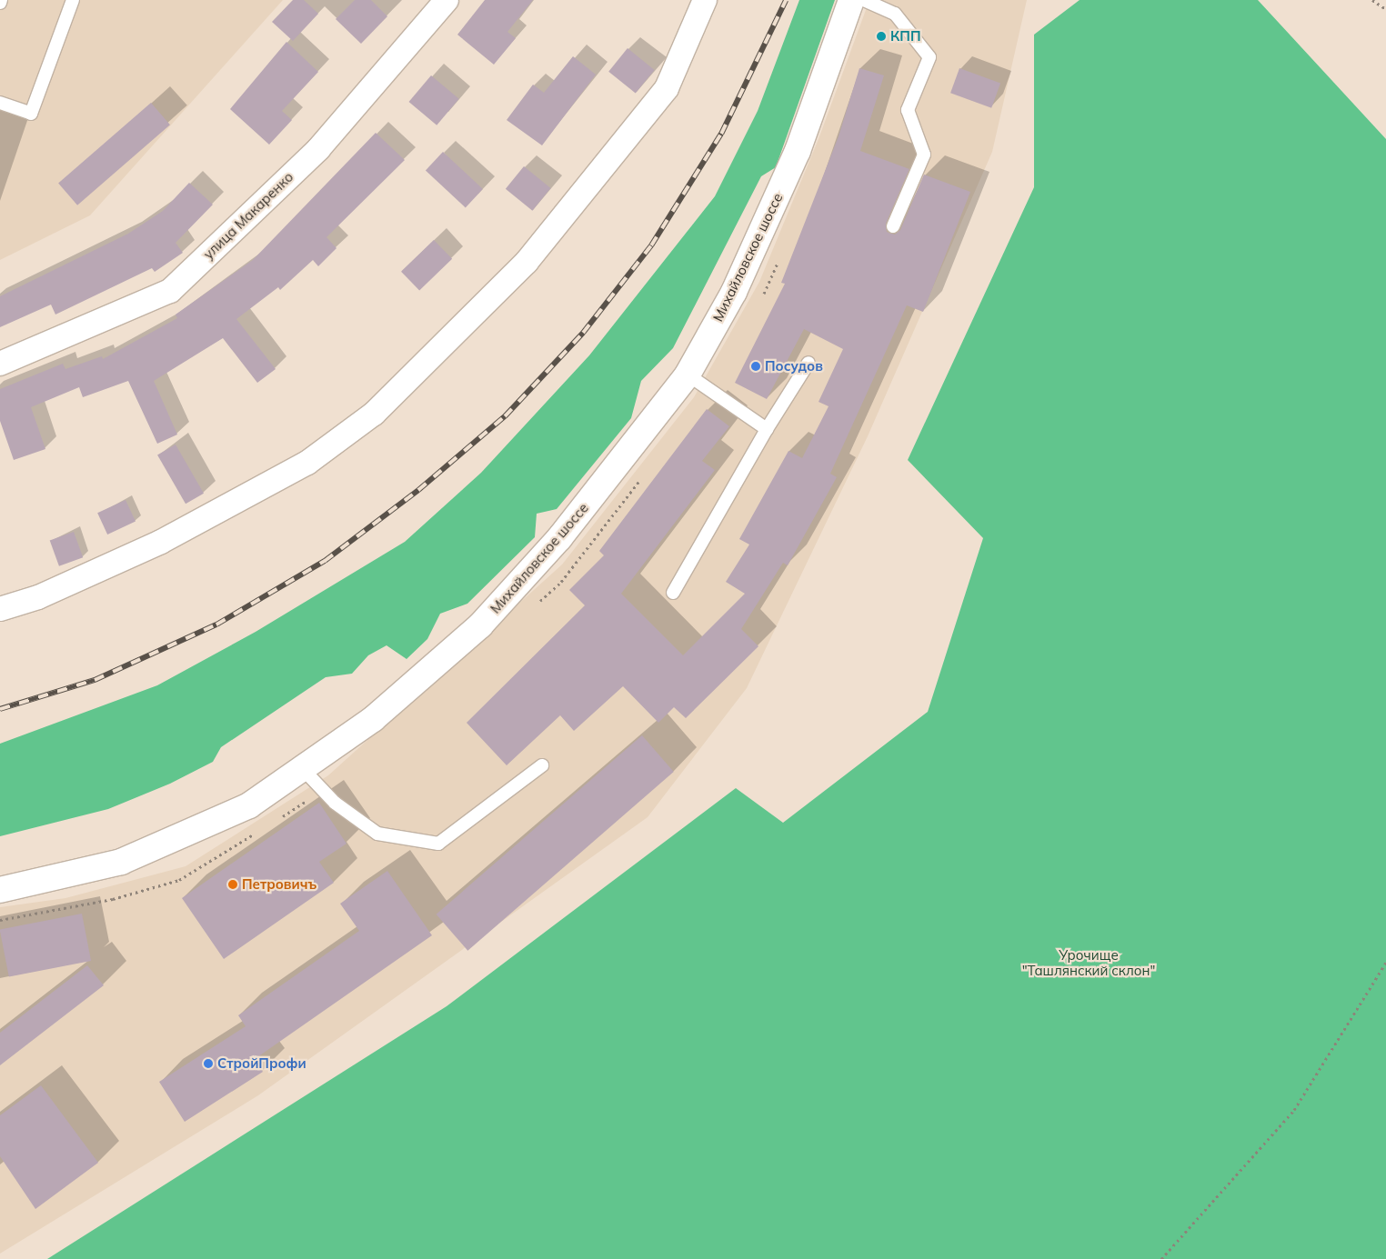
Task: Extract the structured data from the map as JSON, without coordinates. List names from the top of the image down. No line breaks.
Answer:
{"streets":{"main road":["Михайловское шоссе"],"street":["улица Макаренко"]},"parks":["Урочище \"Ташлянский склон\""],"places":["КПП","Посудов","Петровичъ","СтройПрофи"]}
